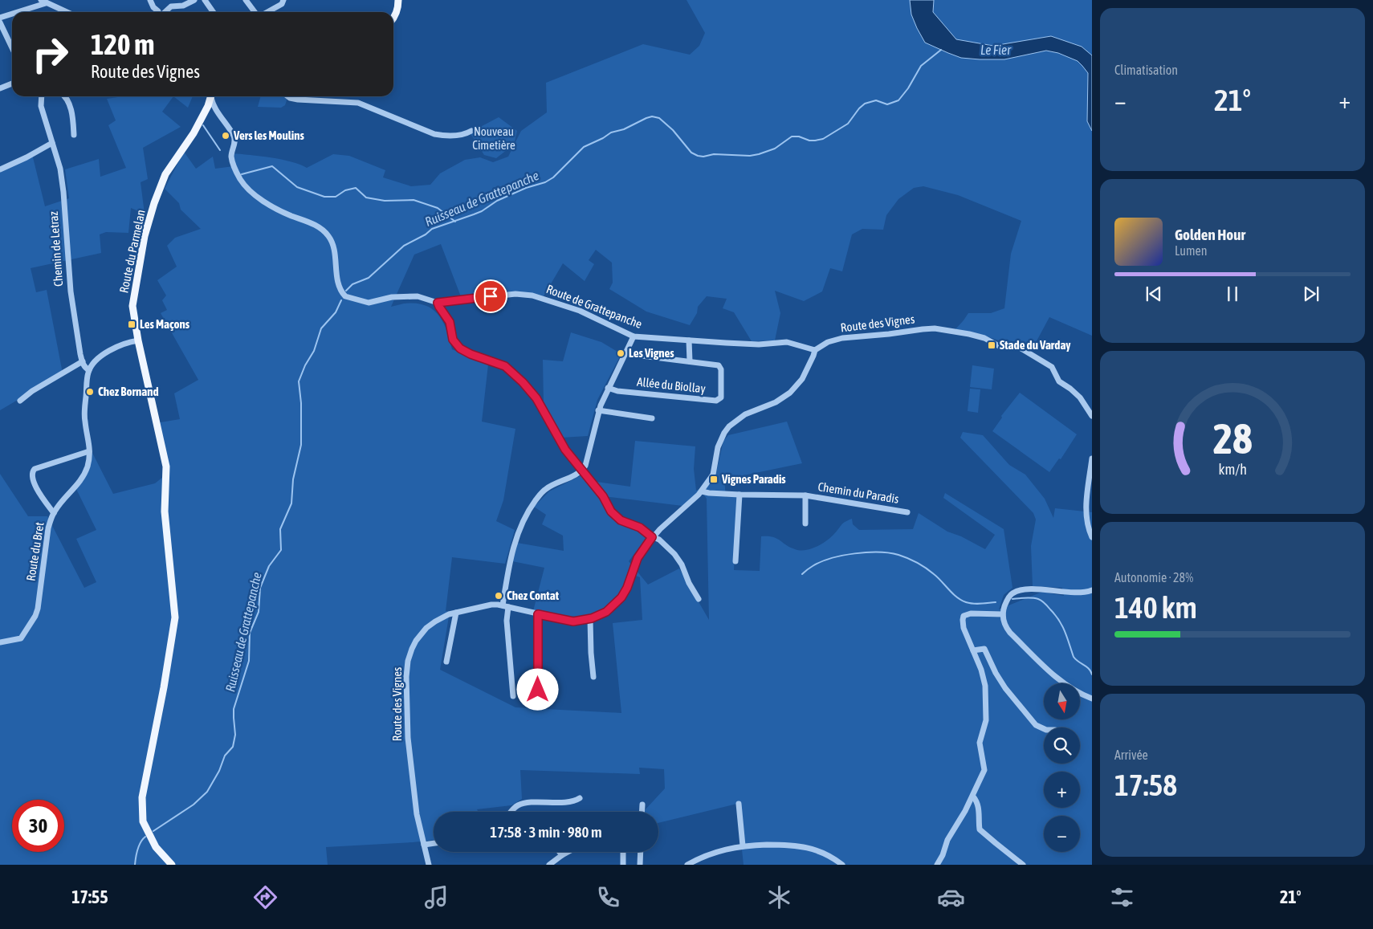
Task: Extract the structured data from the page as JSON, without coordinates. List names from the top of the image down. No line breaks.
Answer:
{"streets":{"main road":["Route du Parmelan"],"street":["Chemin de Letraz","Route de Grattepanche","Route des Vignes","Allée du Biollay","Chemin du Paradis","Route du Bret"]},"crossings":[["Chemin de Letraz","Route du Bret"],["Route de Grattepanche","Route des Vignes"],["Route des Vignes","Chemin du Paradis"]],"water":["Le Fier","Ruisseau de Grattepanche"],"parks":["Nouveau Cimetière"],"places":{"other":["Vers les Moulins","Les Vignes","Chez Bornand","Chez Contat"],"transit":["Les Maçons","Stade du Varday","Vignes Paradis"]},"north":"bottom","page":{"tile":["Climatisation",["Autonomie · 28%","140 km"],["Arrivée","17:58"]],"turn":["120 m","Route des Vignes"],"heat":["−","21°","+"],"song":["Golden Hour","Lumen"],"map_buttons":["+","−"],"limit":"30","trip":"17:58 · 3 min · 980 m","tabs":["17:55","21°"],"gauge":["28","km/h"]}}
